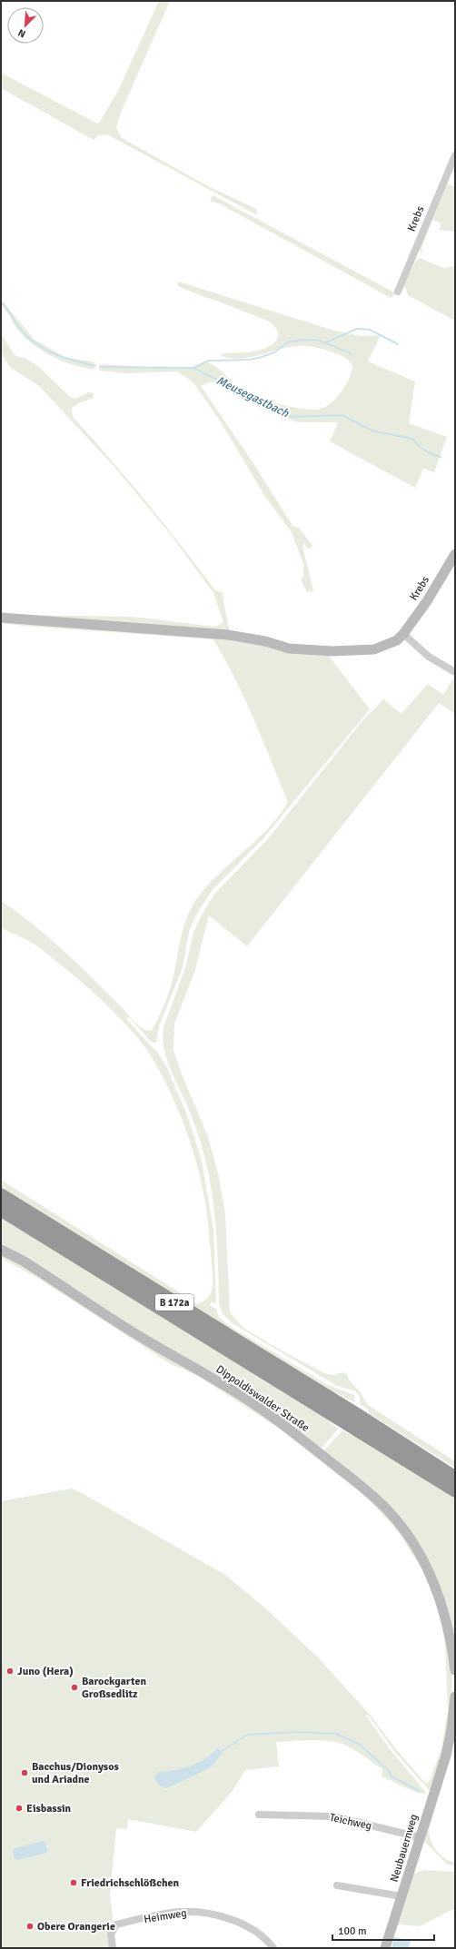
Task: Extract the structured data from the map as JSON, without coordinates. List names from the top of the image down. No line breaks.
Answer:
{"streets":{"highway":["B 172a"],"street":["Krebs","Dippoldiswalder Straße","Teichweg","Neubauernweg","Heimweg"]},"crossings":[["Teichweg","Neubauernweg"]],"water":["Meusegastbach"],"places":["Juno (Hera)","Barockgarten Großsedlitz","Bacchus/Dionysos und Ariadne","Eisbassin","Friedrichschlößchen","Obere Orangerie"],"scale_bar":"100 m","north":"bottom left"}
